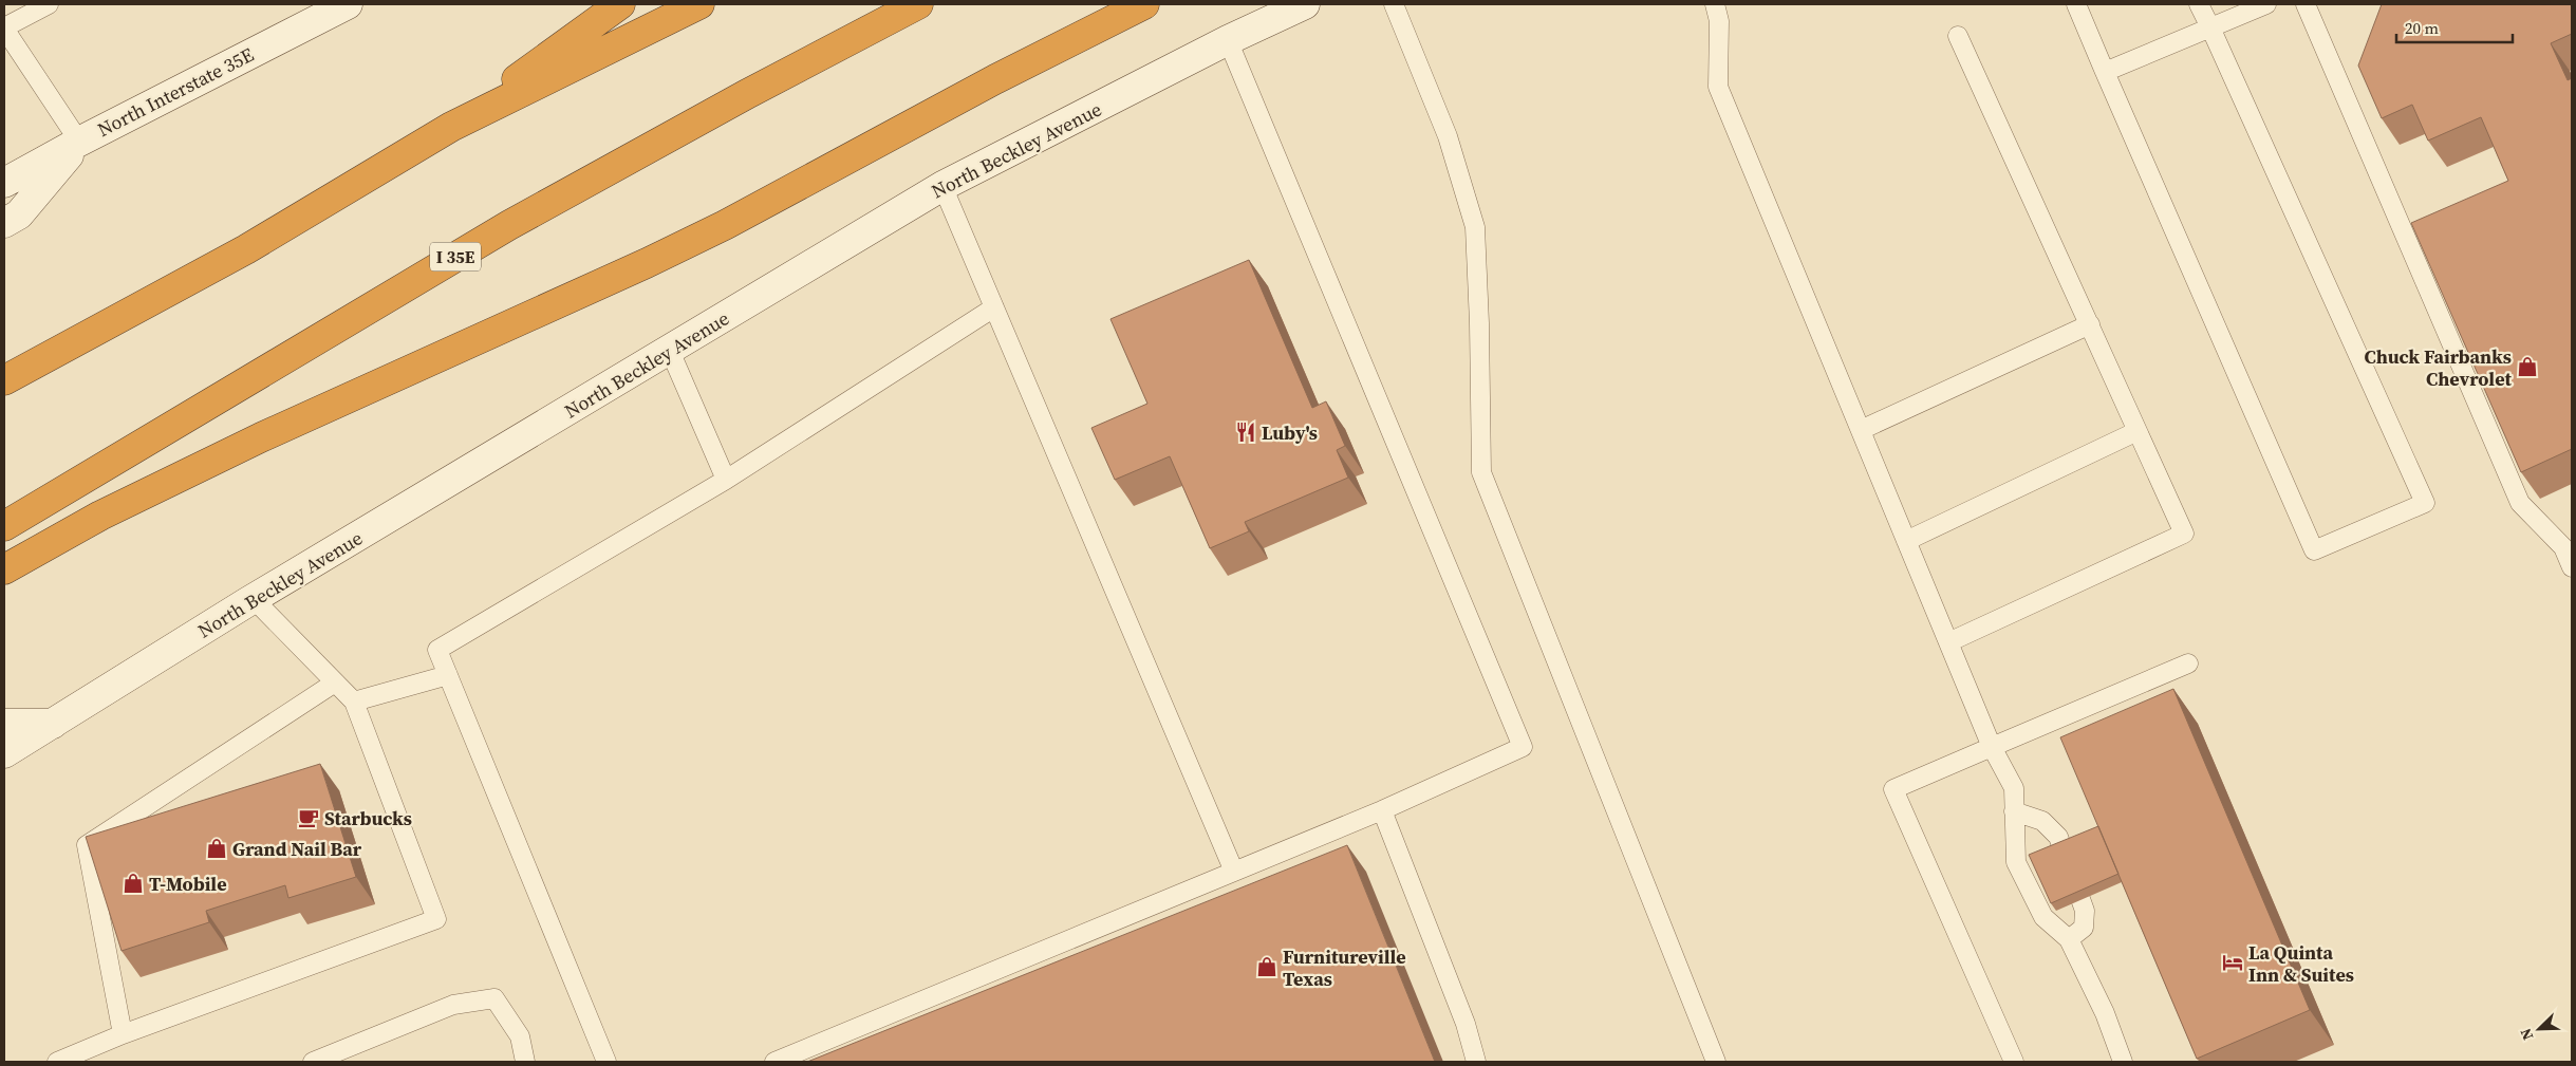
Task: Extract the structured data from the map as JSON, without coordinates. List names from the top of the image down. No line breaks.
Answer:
{"streets":{"highway":["I 35E"],"main road":["North Interstate 35E","North Beckley Avenue"]},"places":{"shop":["Chuck Fairbanks Chevrolet","Grand Nail Bar","T-Mobile","Furnitureville Texas"],"restaurant":["Luby's"],"cafe":["Starbucks"],"hotel":["La Quinta Inn & Suites"]},"scale_bar":"20 m","north":"bottom left"}
